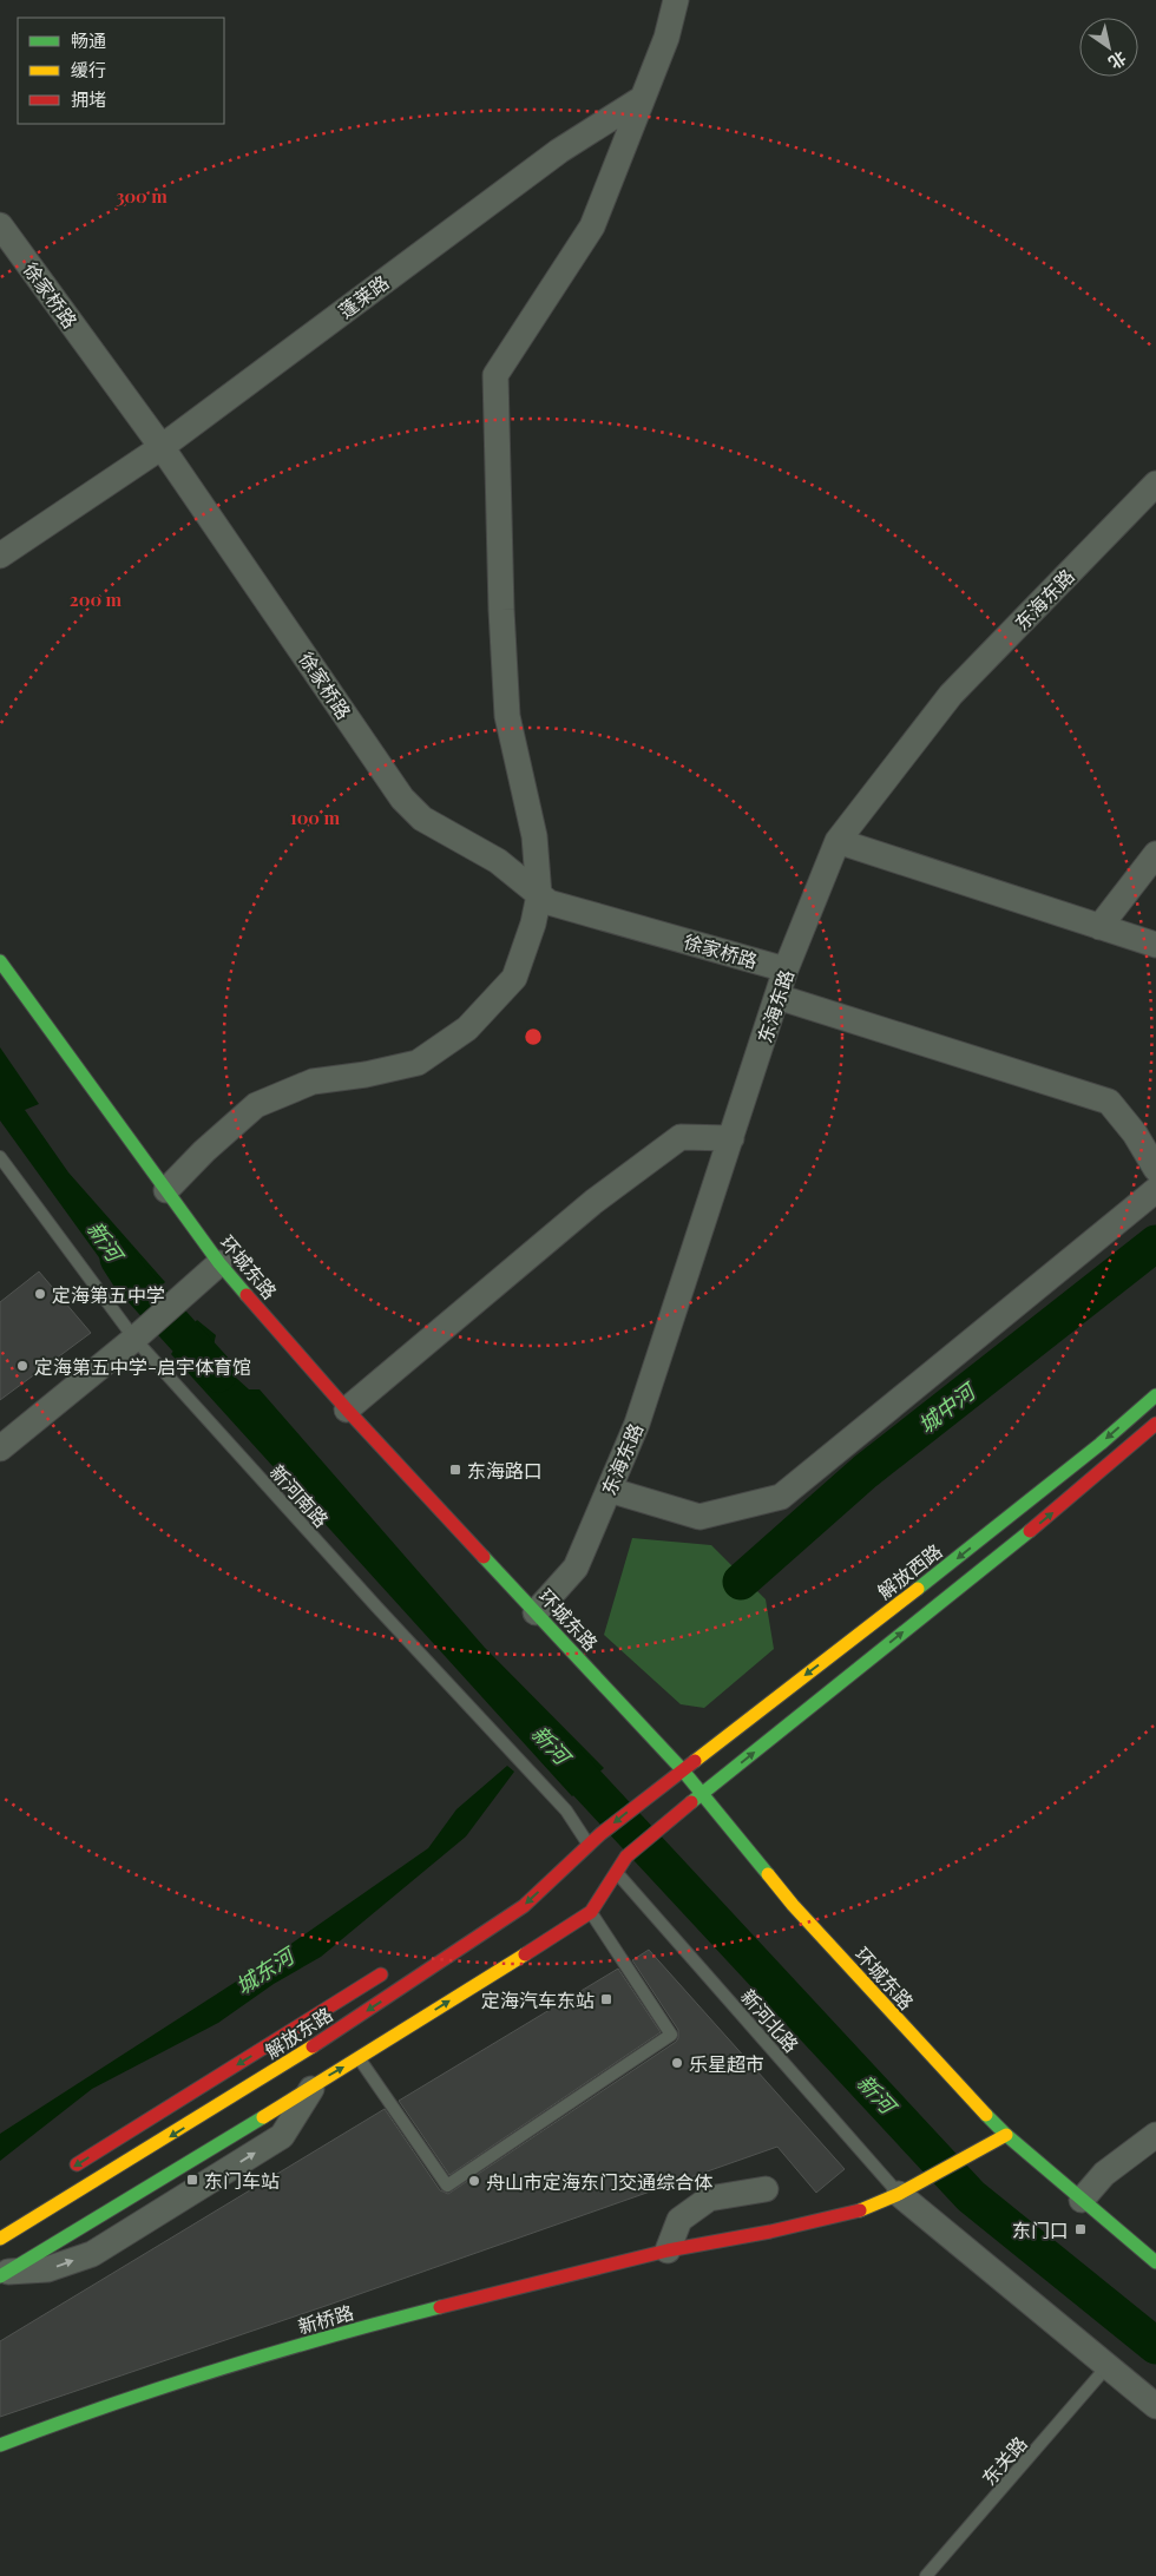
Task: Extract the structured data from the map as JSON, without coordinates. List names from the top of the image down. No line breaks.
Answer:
{"streets":{"street":["徐家桥路","蓬莱路","东海东路","环城东路","解放西路","解放东路","新桥路"],"lane":["新河南路","新河北路","东关路"]},"crossings":[["徐家桥路","蓬莱路"],["徐家桥路","东海东路"],["东海东路","环城东路"],["环城东路","解放西路"],["环城东路","新桥路"],["新河南路","解放东路"],["解放西路","解放东路"],["新河北路","新桥路"]],"water":["新河","城中河","城东河"],"places":{"other":["定海第五中学","定海第五中学-启宇体育馆","乐星超市","舟山市定海东门交通综合体"],"transit":["东海路口","定海汽车东站","东门车站","东门口"]},"legend":["畅通","缓行","拥堵"],"north":"bottom right","rings":["300 m","200 m","100 m"]}
